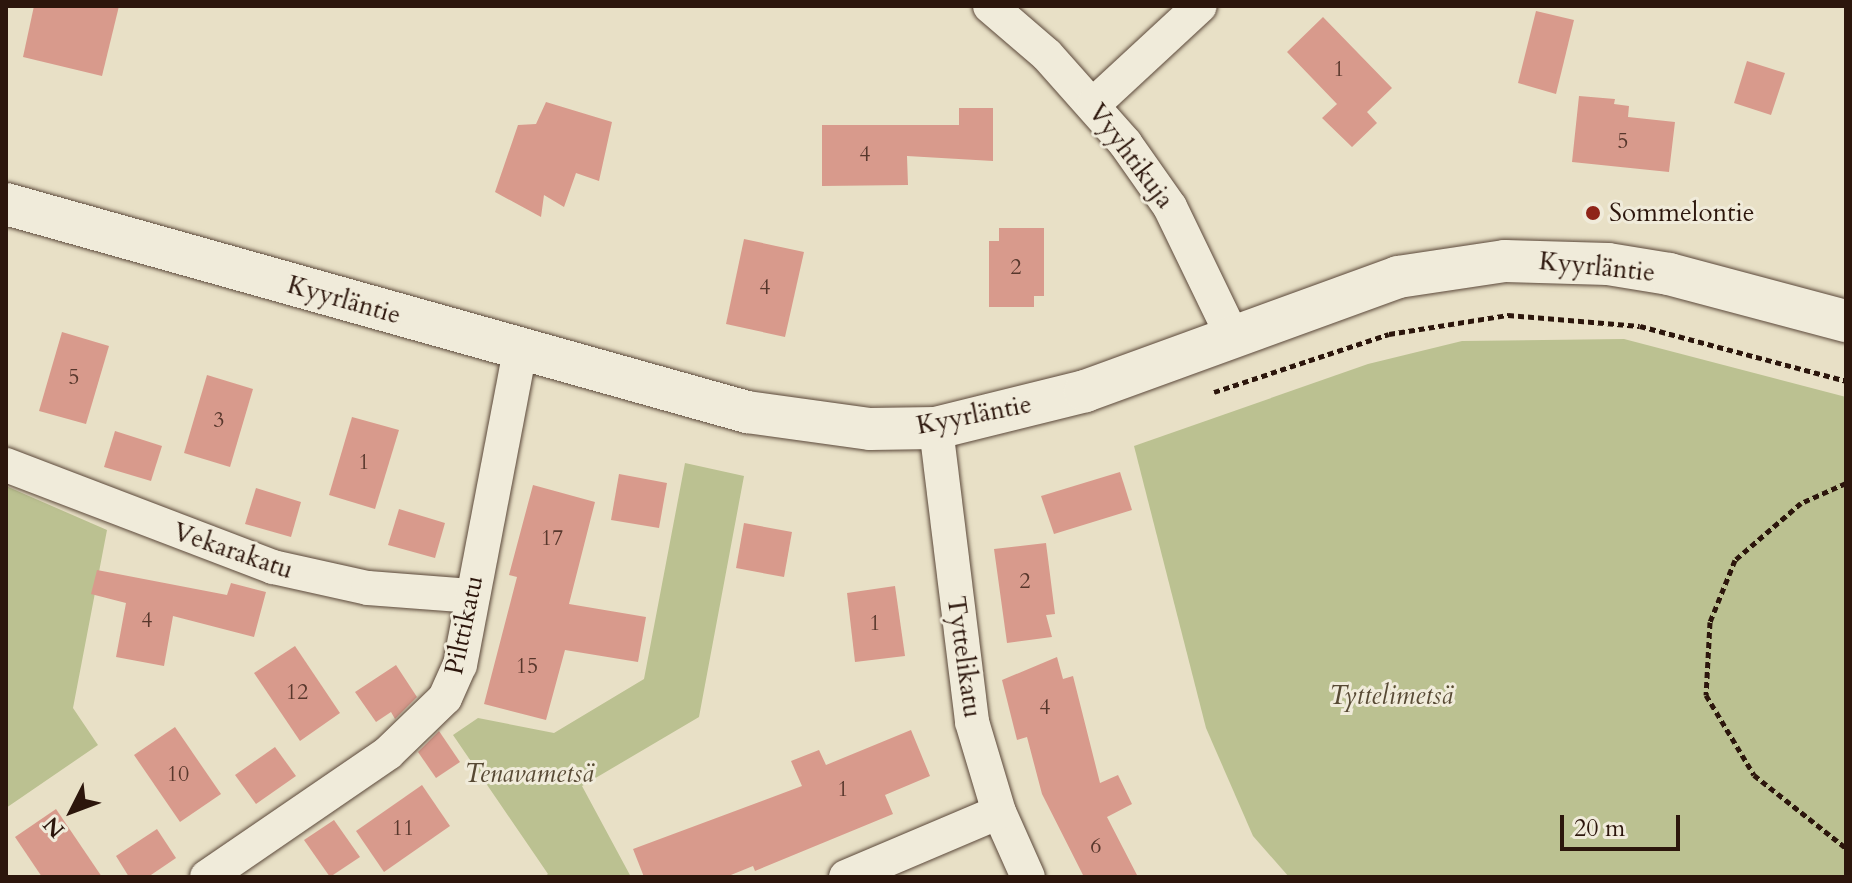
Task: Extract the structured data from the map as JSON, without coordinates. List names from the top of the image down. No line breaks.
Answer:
{"streets":{"street":["Vyyhtikuja","Kyyrläntie","Vekarakatu","Pilttikatu","Tyttelikatu"]},"crossings":[["Vyyhtikuja","Kyyrläntie"],["Kyyrläntie","Pilttikatu"],["Kyyrläntie","Tyttelikatu"],["Vekarakatu","Pilttikatu"]],"parks":["Tyttelimetsä","Tenavametsä"],"places":["Sommelontie"],"house_numbers":["1","5","4","2","4","5","3","1","17","2","4","1","15","12","4","10","1","11","6"],"scale_bar":"20 m","north":"bottom left"}
